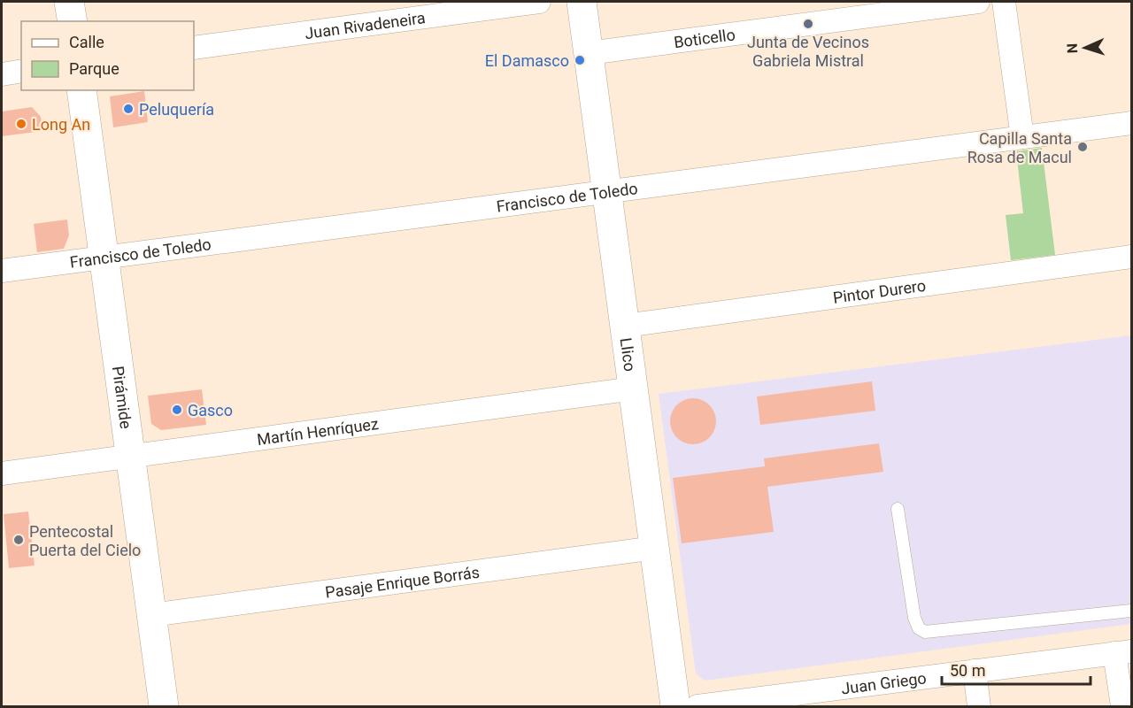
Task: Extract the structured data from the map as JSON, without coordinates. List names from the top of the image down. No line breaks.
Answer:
{"streets":{"street":["Juan Rivadeneira","Boticello","Francisco de Toledo","Pintor Durero","Llico","Pirámide","Martín Henríquez","Pasaje Enrique Borrás","Juan Griego"]},"crossings":[["Boticello","Llico"],["Francisco de Toledo","Llico"],["Francisco de Toledo","Pirámide"],["Pintor Durero","Llico"],["Llico","Martín Henríquez"],["Llico","Pasaje Enrique Borrás"],["Pirámide","Martín Henríquez"],["Pirámide","Pasaje Enrique Borrás"]],"places":["Junta de Vecinos Gabriela Mistral","El Damasco","Peluquería","Long An","Capilla Santa Rosa de Macul","Gasco","Pentecostal Puerta del Cielo"],"legend":["Calle","Parque"],"scale_bar":"50 m","north":"left"}
